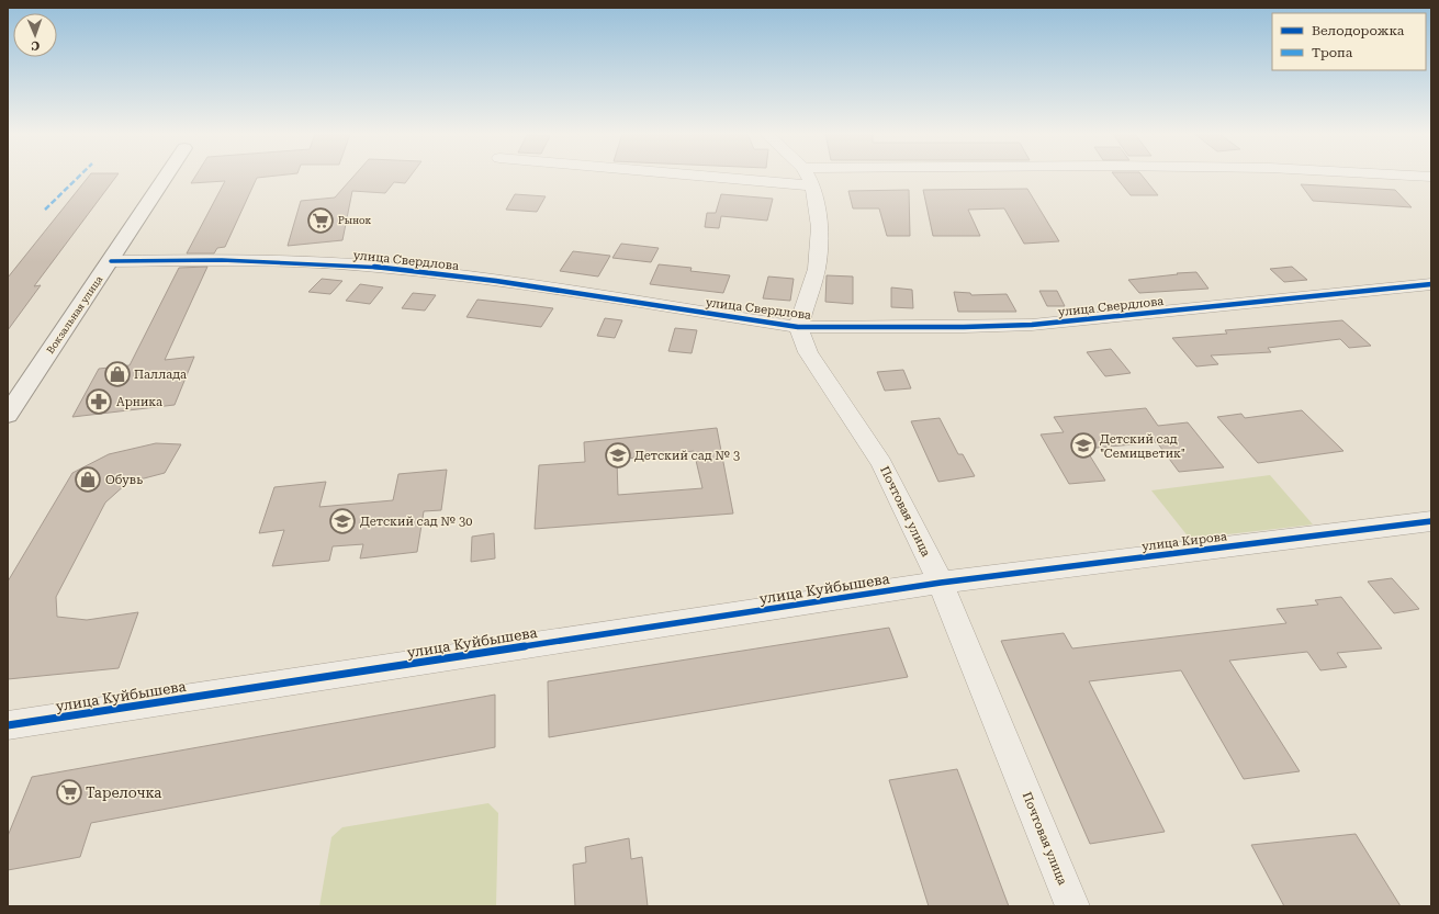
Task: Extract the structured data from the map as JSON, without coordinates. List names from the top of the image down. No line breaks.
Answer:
{"streets":{"street":["улица Свердлова","Вокзальная улица","Почтовая улица","улица Кирова","улица Куйбышева"]},"crossings":[["улица Свердлова","Вокзальная улица"],["улица Свердлова","Почтовая улица"],["Почтовая улица","улица Кирова"],["Почтовая улица","улица Куйбышева"],["улица Кирова","улица Куйбышева"]],"places":{"supermarket":["Рынок","Тарелочка"],"shop":["Паллада","Обувь"],"pharmacy":["Арника"],"school or university":["Детский сад \"Семицветик\"","Детский сад № 3","Детский сад № 30"]},"legend":["Велодорожка","Тропа"],"north":"bottom"}
